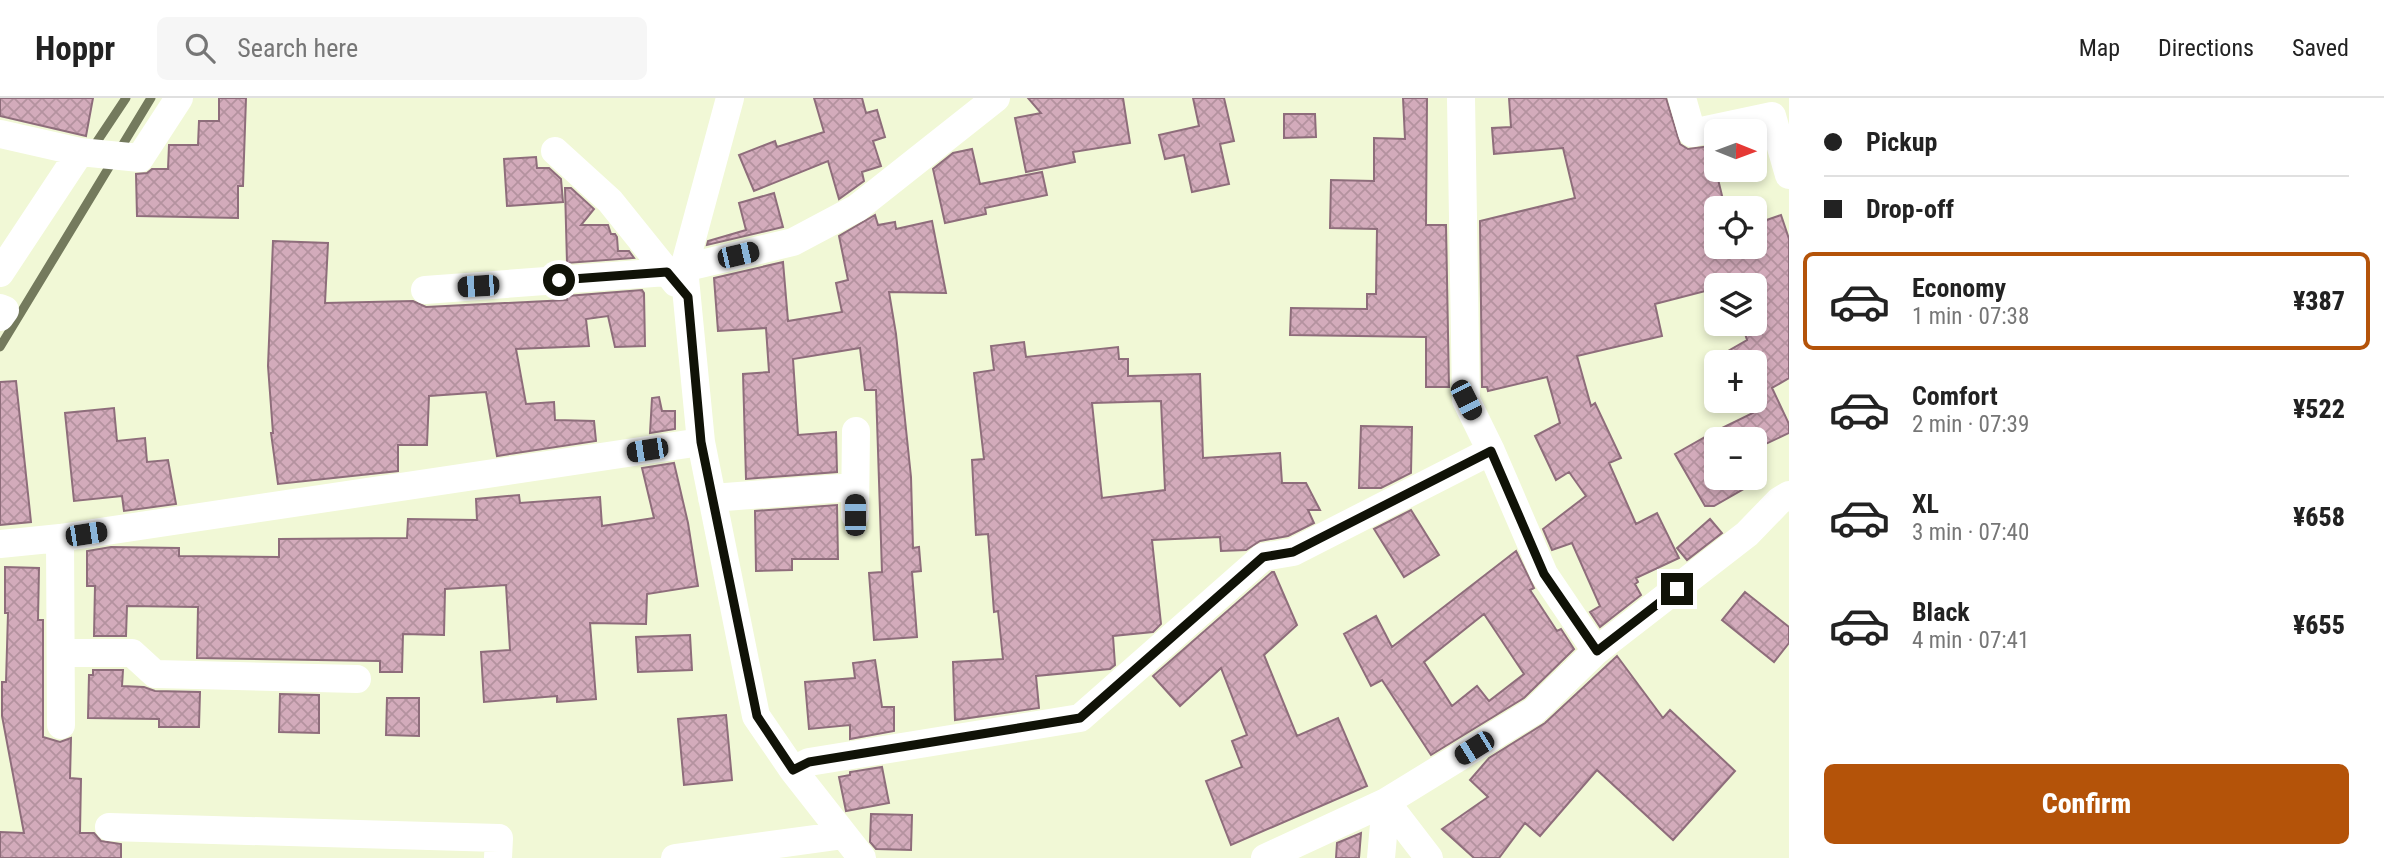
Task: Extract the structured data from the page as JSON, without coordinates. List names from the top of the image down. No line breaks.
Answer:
{"north":"right","page":{"header":"Hoppr","search":"Search here","nav":["Map","Directions","Saved"],"banner":["Pickup","Drop-off"],"map_buttons":["+","−"],"list":[{"name":"Economy","note":"1 min · 07:38","value":"¥387"},{"name":"Comfort","note":"2 min · 07:39","value":"¥522"},{"name":"XL","note":"3 min · 07:40","value":"¥658"},{"name":"Black","note":"4 min · 07:41","value":"¥655"}],"buttons":"Confirm"}}
